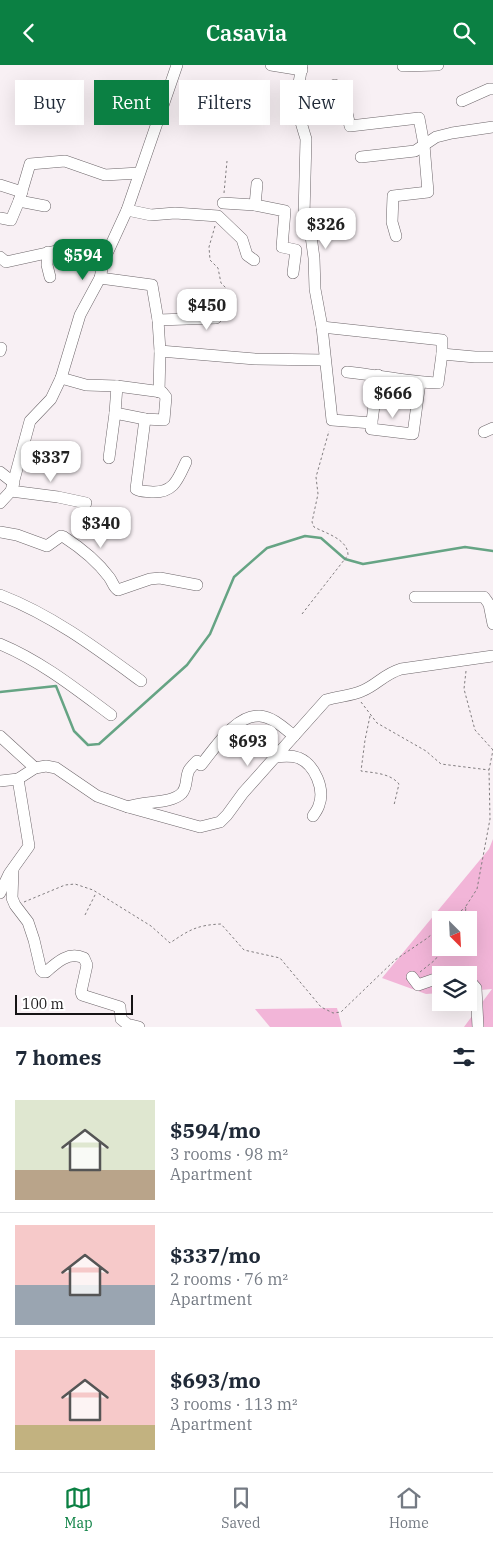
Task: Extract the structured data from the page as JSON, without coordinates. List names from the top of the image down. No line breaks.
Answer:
{"scale_bar":"100 m","north":"bottom right","page":{"header":"Casavia","chip":["Buy","Rent","Filters","New"],"price":["$326","$594","$450","$666","$337","$340","$693"],"scale":"100 m","heading":"7 homes","list":[{"name":"$594/mo","note":"3 rooms · 98 m² · Apartment"},{"name":"$337/mo","note":"2 rooms · 76 m² · Apartment"},{"name":"$693/mo","note":"3 rooms · 113 m² · Apartment"}],"tabs":["Map","Saved","Home"]}}
